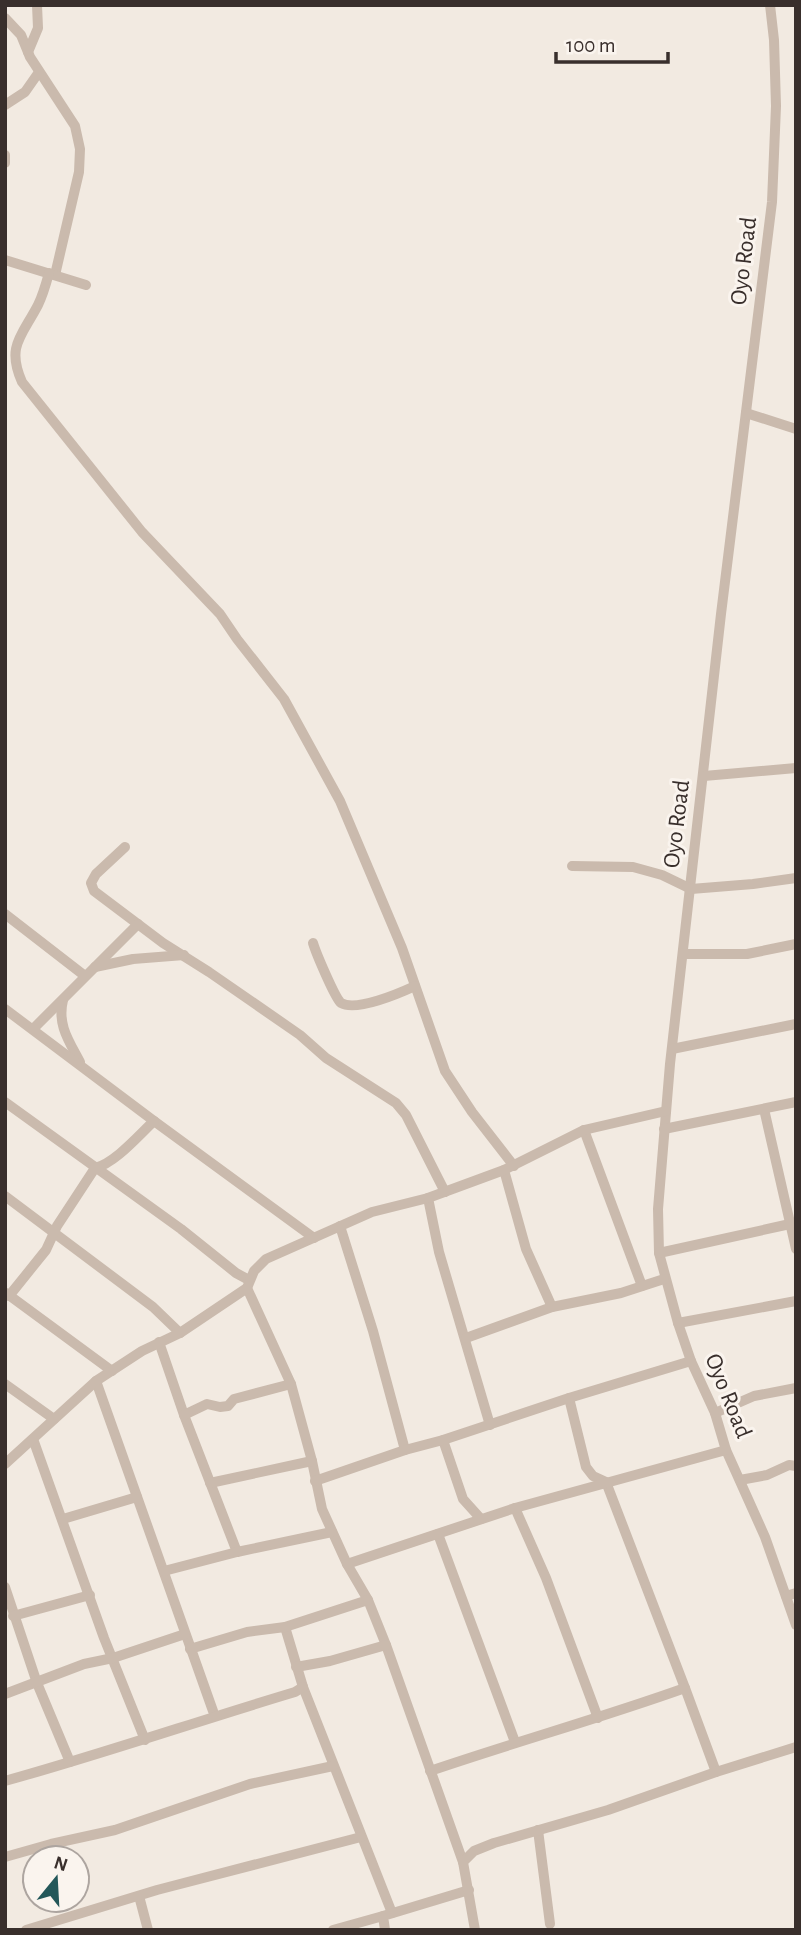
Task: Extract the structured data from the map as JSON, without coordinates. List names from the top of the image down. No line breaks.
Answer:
{"streets":{"street":["Oyo Road"]},"scale_bar":"100 m","north":"top"}
